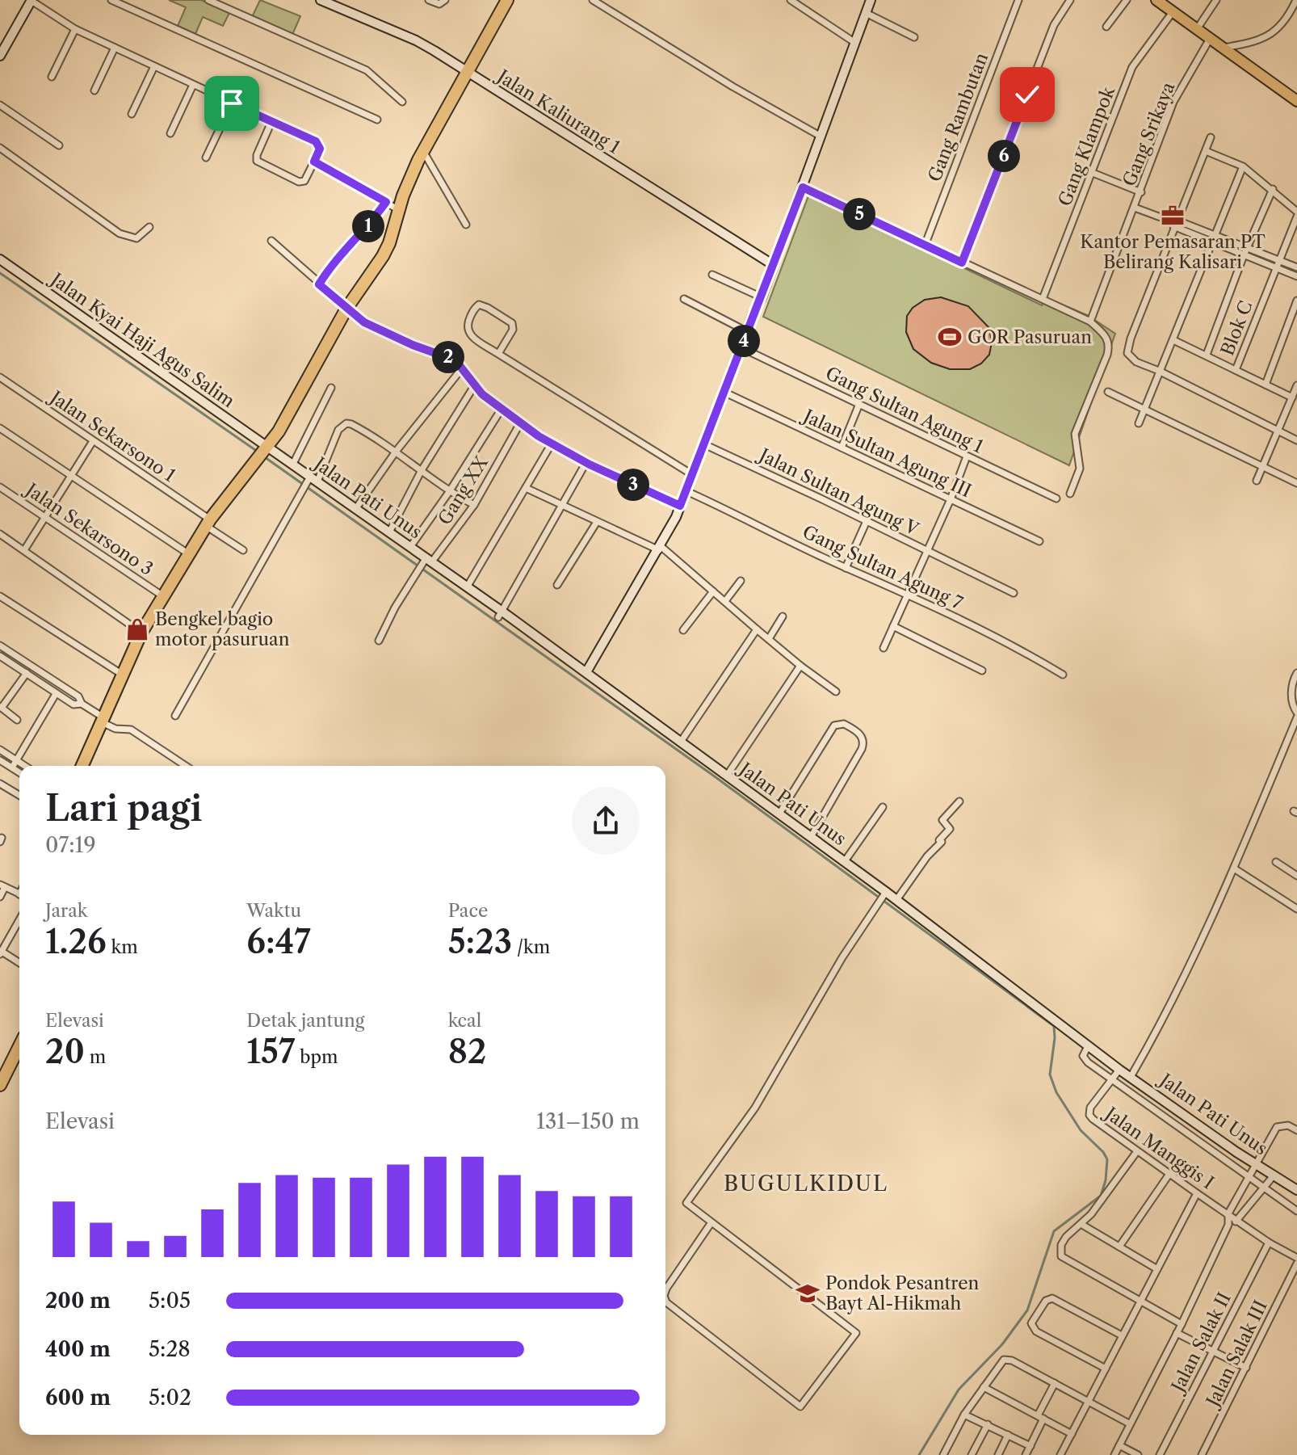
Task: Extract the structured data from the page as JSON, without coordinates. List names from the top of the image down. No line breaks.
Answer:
{"streets":{"main road":["Jalan Kaliurang 1","Jalan Kyai Haji Agus Salim","Jalan Pati Unus"],"street":["Gang Rambutan","Gang Srikaya","Gang Klampok","Blok C","Gang Sultan Agung 1","Jalan Sekarsono 1","Jalan Sultan Agung III","Gang XX","Jalan Sultan Agung V","Jalan Sekarsono 3","Gang Sultan Agung 7","Jalan Manggis I","Jalan Salak II","Jalan Salak III"]},"crossings":[["Jalan Kyai Haji Agus Salim","Jalan Pati Unus"],["Gang XX","Jalan Pati Unus"],["Jalan Pati Unus","Jalan Manggis I"],["Jalan Manggis I","Jalan Salak II"]],"districts":["BUGULKIDUL"],"places":{"office":["Kantor Pemasaran PT Belirang Kalisari"],"sports":["GOR Pasuruan"],"shop":["Bengkel bagio motor pasuruan"],"school or university":["Pondok Pesantren Bayt Al-Hikmah"]},"page":{"pins":["6","5","1","4","2","3"],"heading":["Lari pagi","07:19"],"stats":[["Jarak","1.26 km"],["Waktu","6:47"],["Pace","5:23 /km"],["Elevasi","20 m"],["Detak jantung","157 bpm"],["kcal","82"]],"chart":["Elevasi","131–150 m"],"list":[{"name":"200 m","note":"5:05"},{"name":"400 m","note":"5:28"},{"name":"600 m","note":"5:02"}]}}
